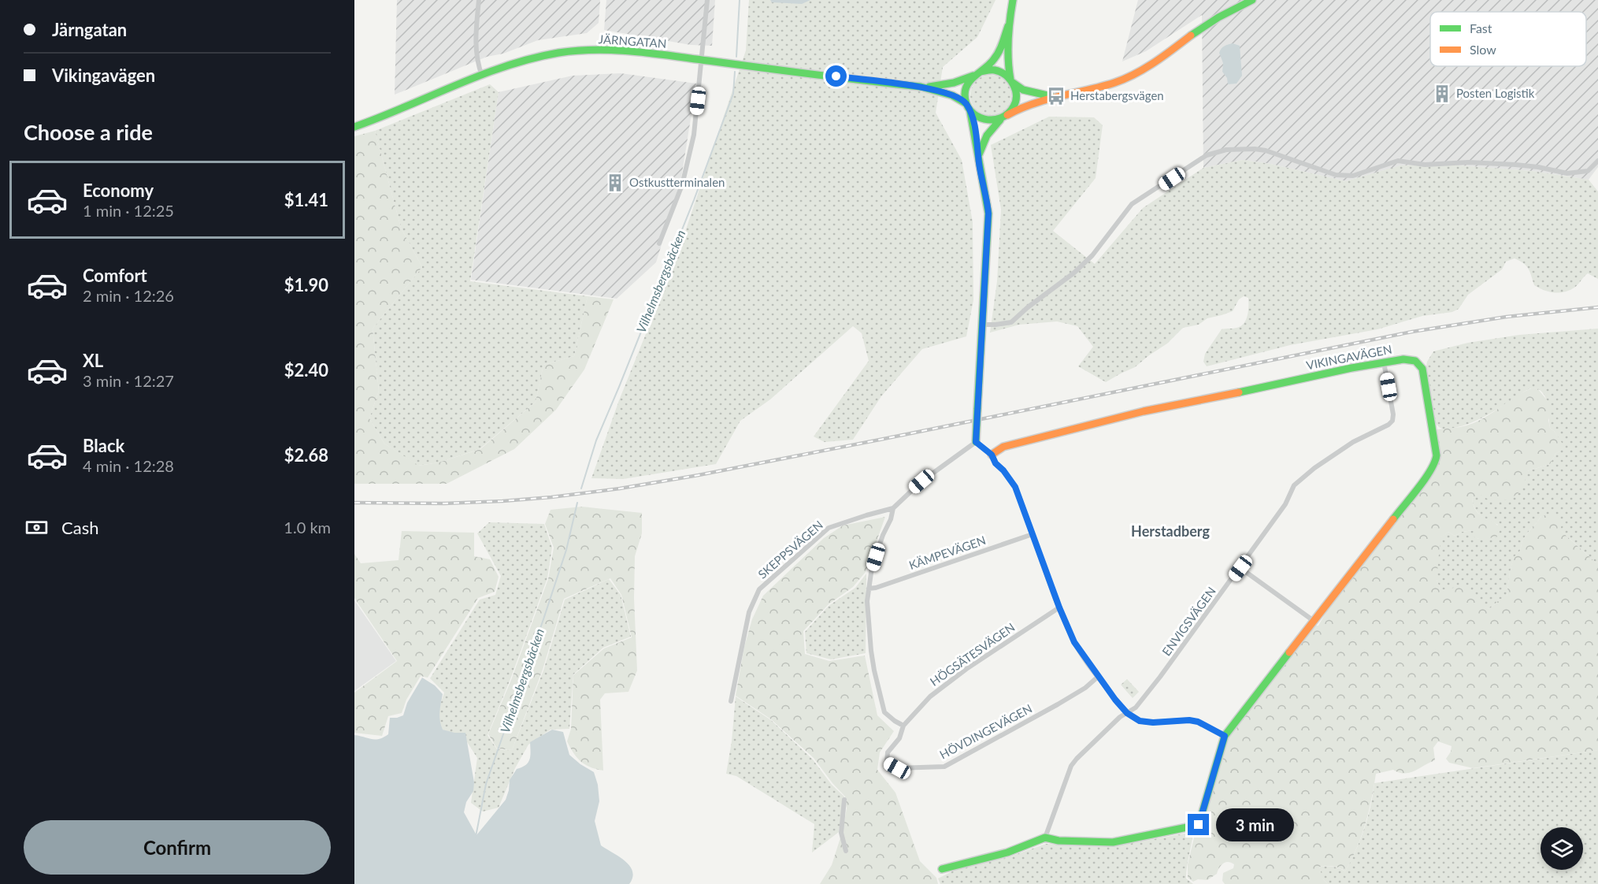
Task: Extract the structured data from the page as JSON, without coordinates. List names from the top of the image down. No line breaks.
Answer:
{"streets":{"street":["JÄRNGATAN","VIKINGAVÄGEN","SKEPPSVÄGEN","KÄMPEVÄGEN","ENVIGSVÄGEN","HÖGSÄTESVÄGEN","HÖVDINGEVÄGEN"]},"crossings":[["VIKINGAVÄGEN","ENVIGSVÄGEN"],["HÖGSÄTESVÄGEN","HÖVDINGEVÄGEN"]],"districts":["Herstadberg"],"water":["Vilhelmsbergsbäcken"],"places":{"building":["Posten Logistik","Ostkustterminalen"],"bus stop":["Herstabergsvägen"]},"legend":["Fast","Slow"],"page":{"banner":["Järngatan","Vikingavägen"],"heading":"Choose a ride","list":[{"name":"Economy","note":"1 min · 12:25","value":"$1.41"},{"name":"Comfort","note":"2 min · 12:26","value":"$1.90"},{"name":"XL","note":"3 min · 12:27","value":"$2.40"},{"name":"Black","note":"4 min · 12:28","value":"$2.68"}],"pay":["Cash","1.0 km"],"bubble":"3 min","buttons":"Confirm"}}
